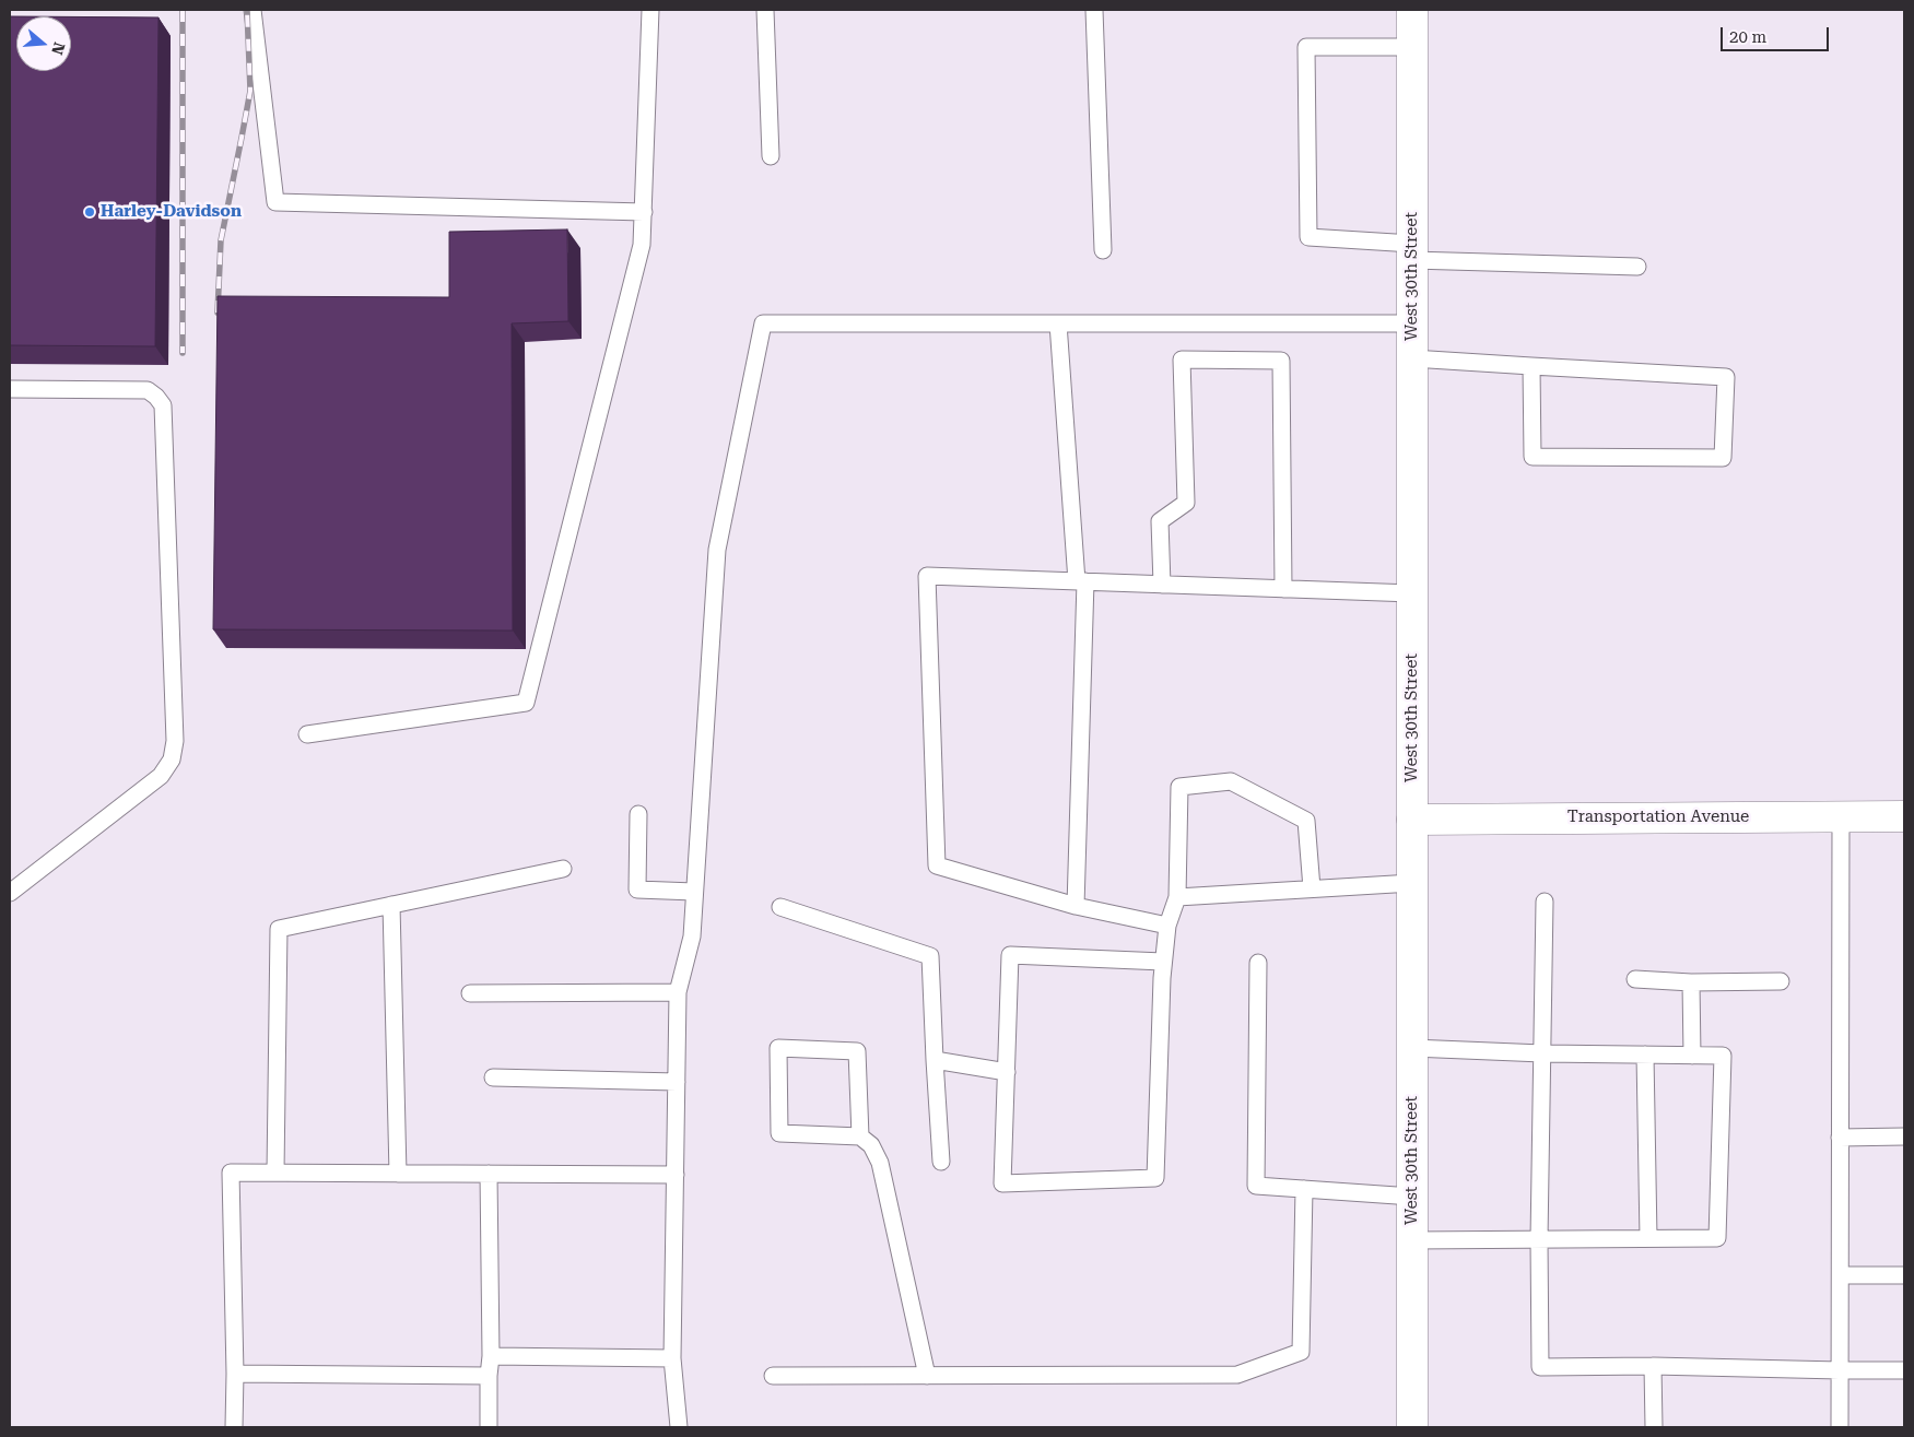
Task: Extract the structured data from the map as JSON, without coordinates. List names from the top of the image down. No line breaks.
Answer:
{"streets":{"street":["West 30th Street","Transportation Avenue"]},"crossings":[["West 30th Street","Transportation Avenue"]],"places":["Harley-Davidson"],"scale_bar":"20 m","north":"right"}
